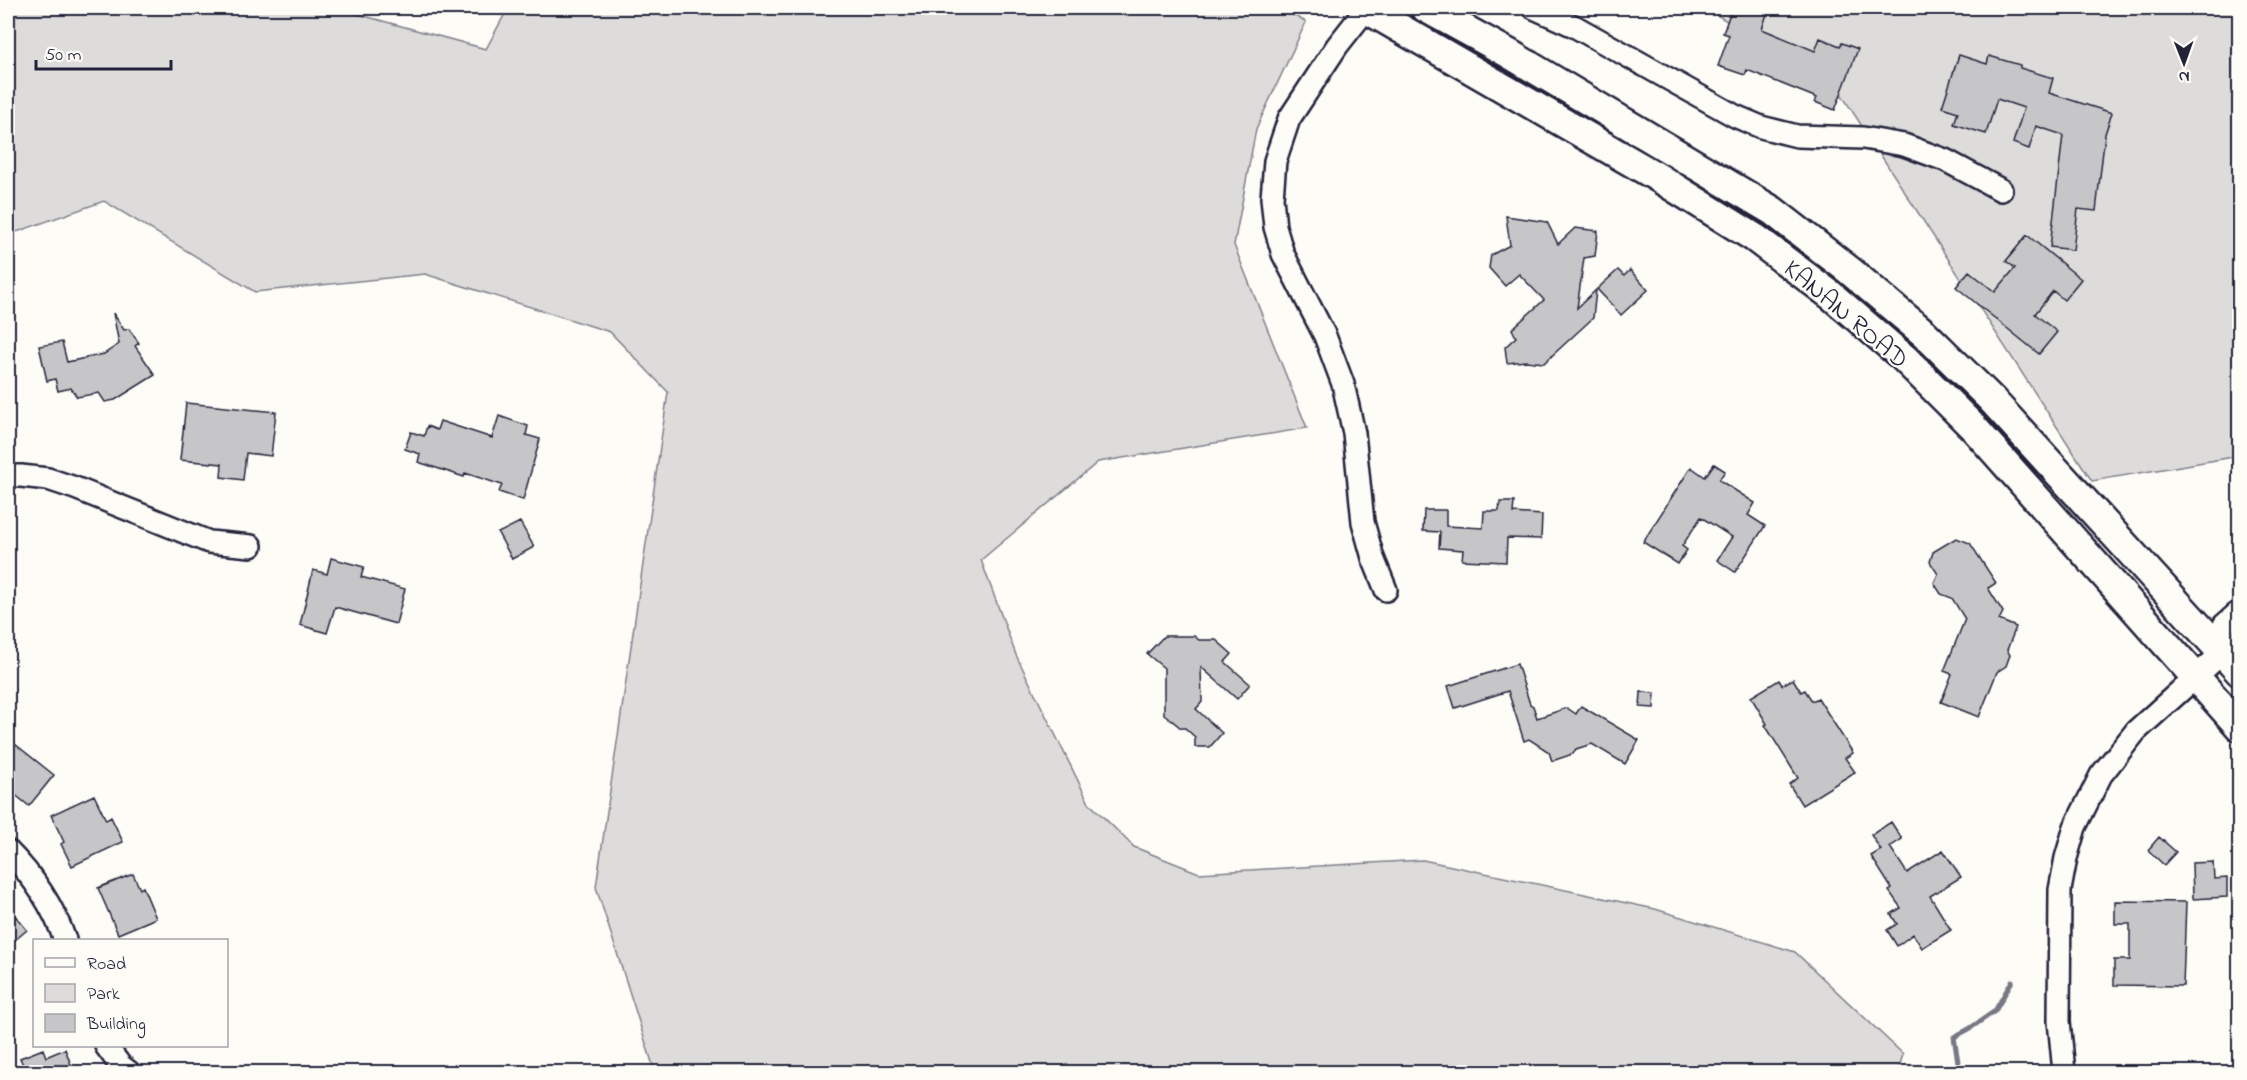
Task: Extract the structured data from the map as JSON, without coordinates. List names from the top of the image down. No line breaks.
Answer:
{"streets":{"main road":["KANAN ROAD"]},"legend":["Road","Park","Building"],"scale_bar":"50 m","north":"bottom"}
